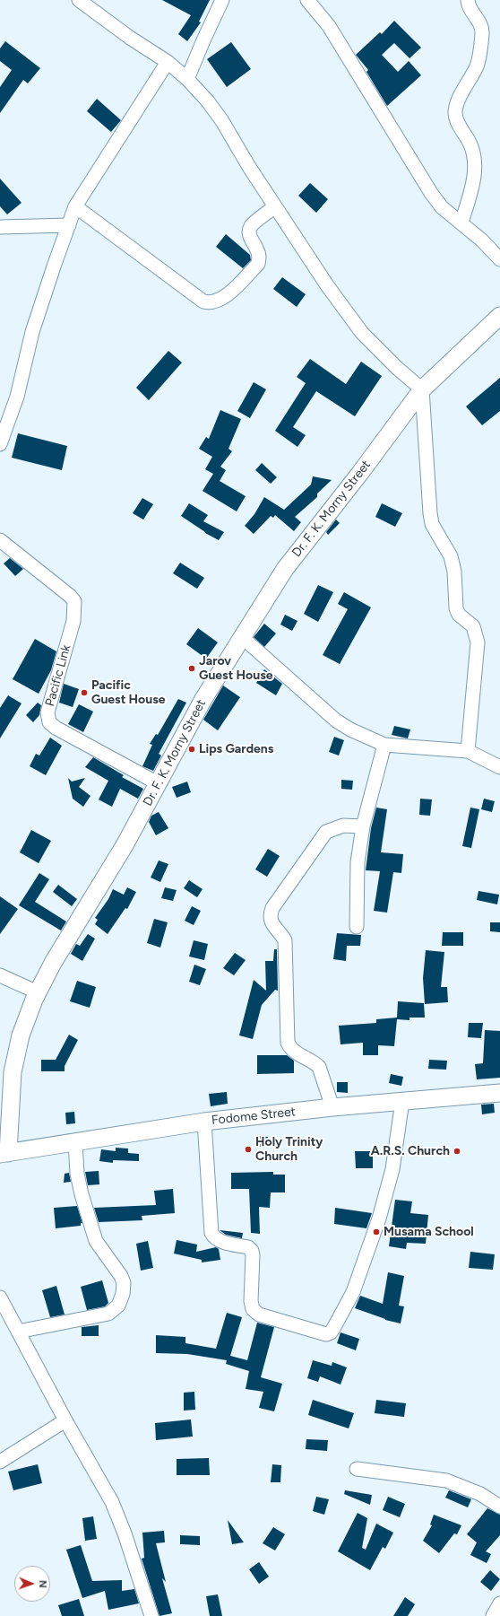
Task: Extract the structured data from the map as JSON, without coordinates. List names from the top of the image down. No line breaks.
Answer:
{"streets":{"street":["Dr. F. K. Morny Street","Pacific Link","Fodome Street"]},"crossings":[["Dr. F. K. Morny Street","Pacific Link"],["Dr. F. K. Morny Street","Fodome Street"]],"places":["Jarov Guest House","Pacific Guest House","Lips Gardens","Holy Trinity Church","A.R.S. Church","Musama School"],"north":"right"}
